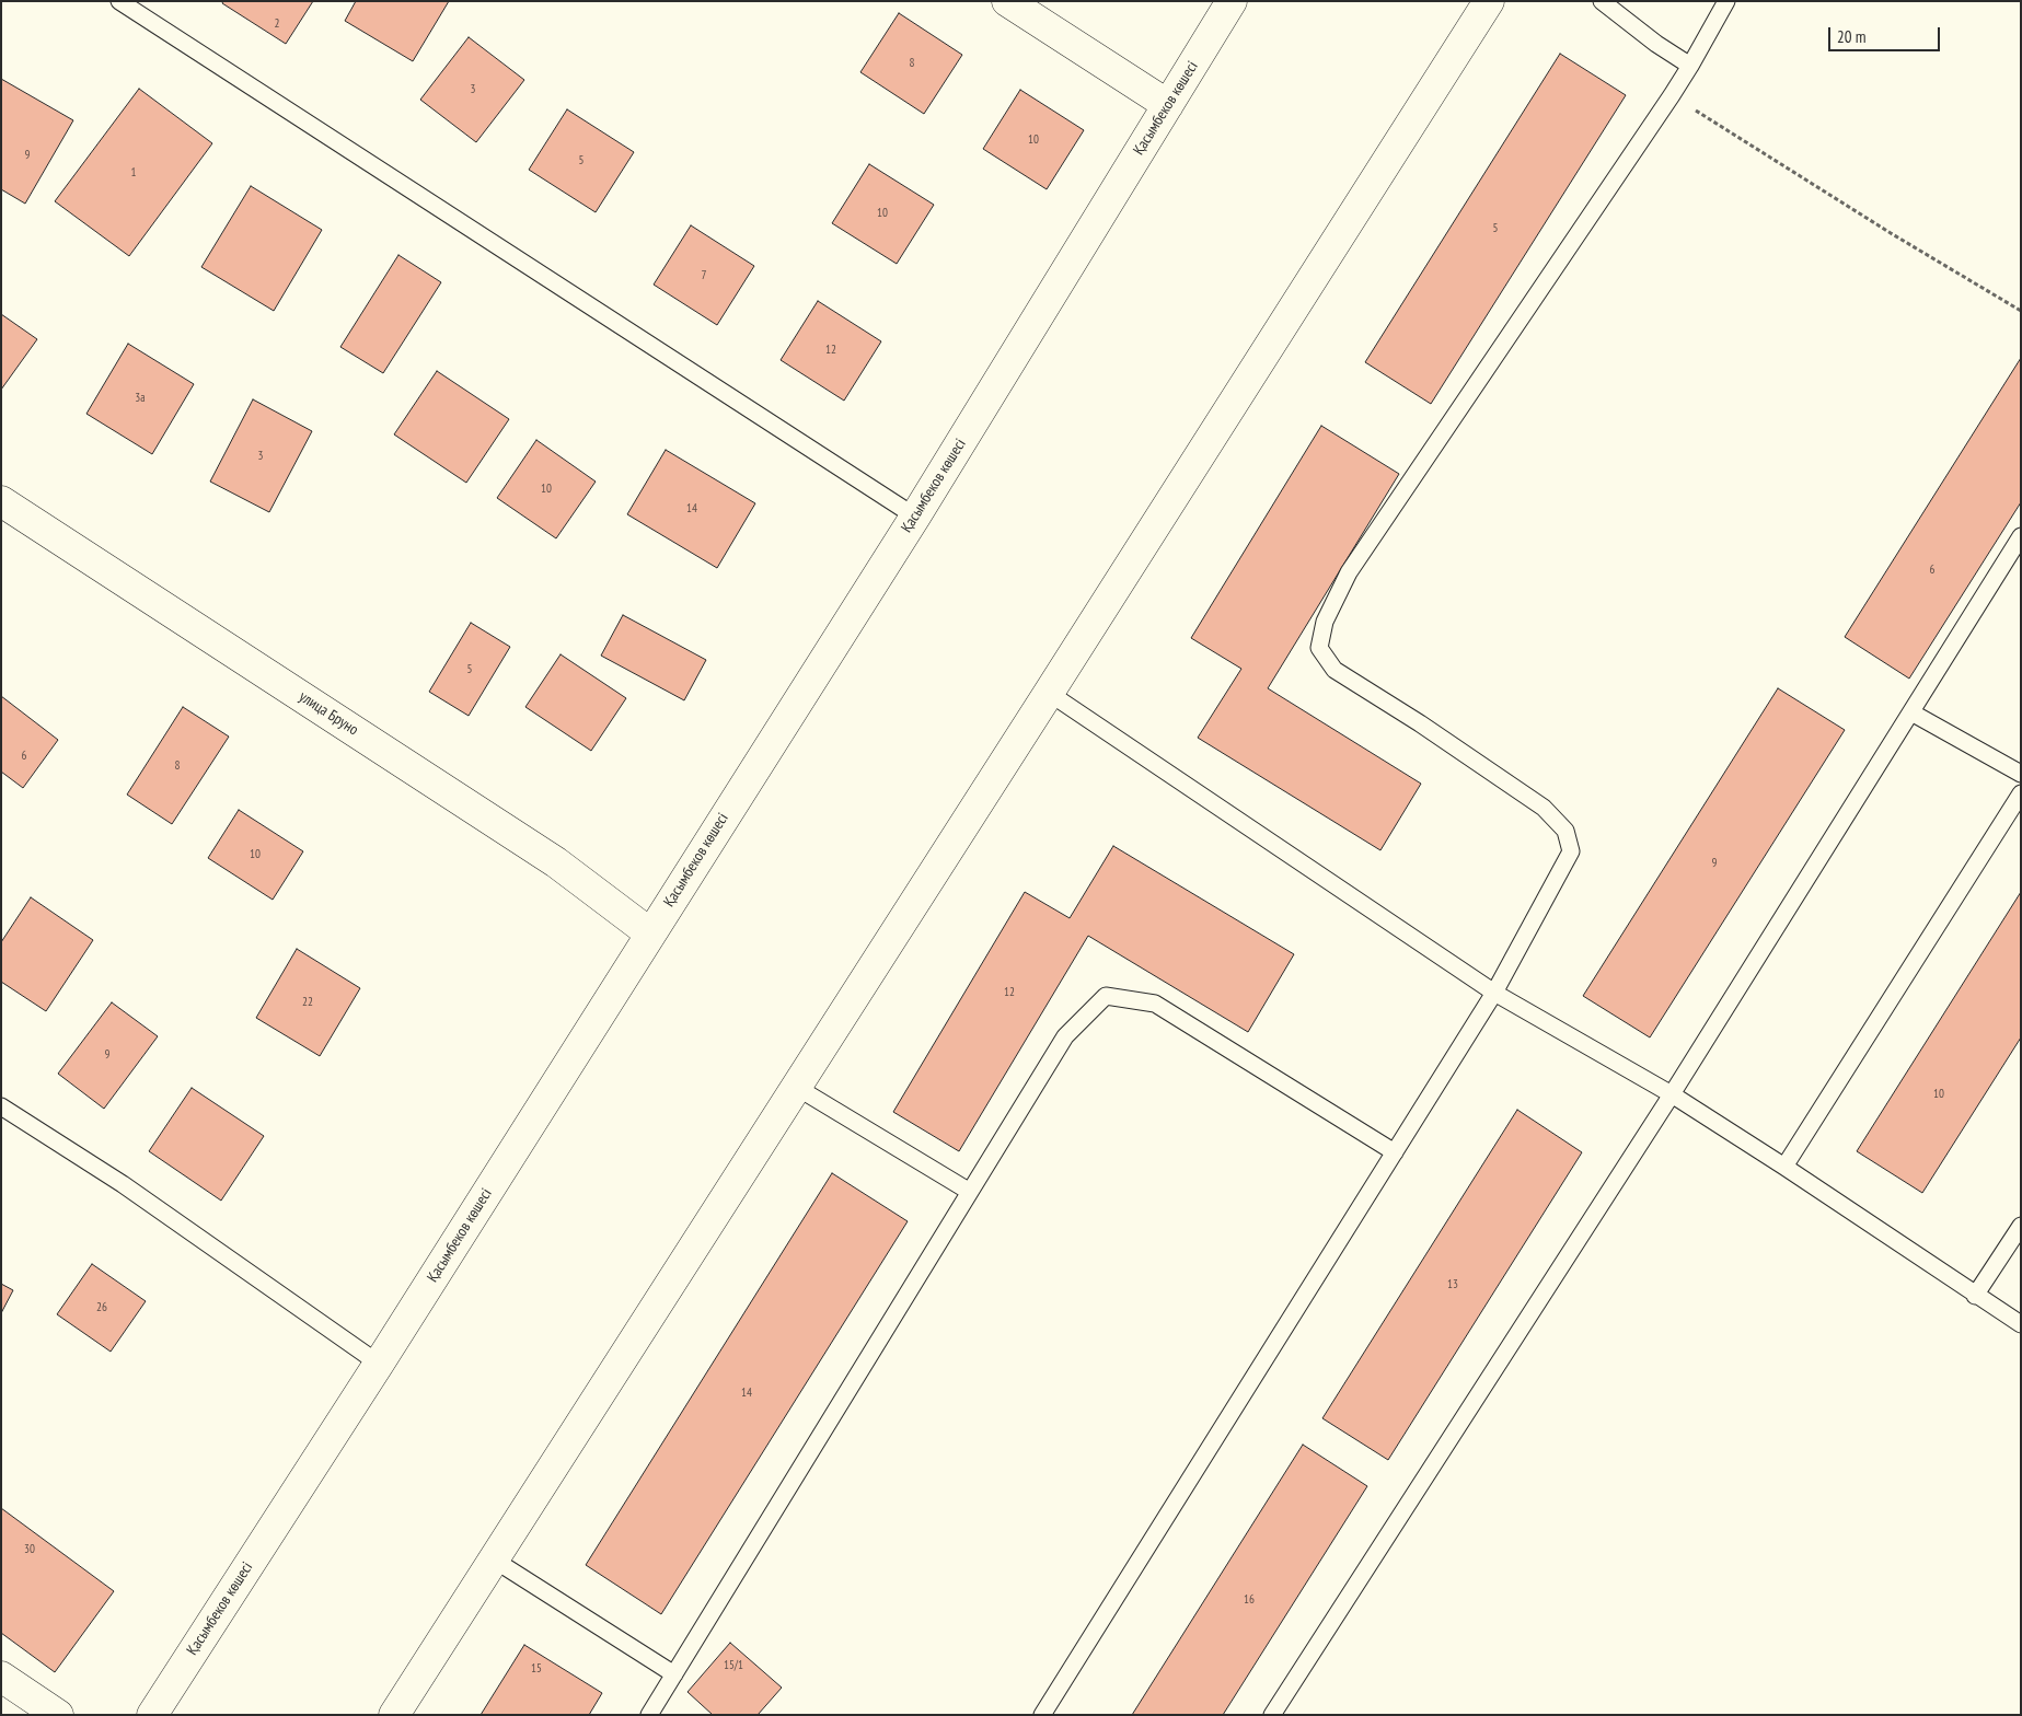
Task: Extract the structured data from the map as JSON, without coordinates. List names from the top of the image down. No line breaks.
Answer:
{"streets":{"street":["Қасымбеков көшесі","улица Бруно"]},"crossings":[["Қасымбеков көшесі","улица Бруно"]],"house_numbers":["2","8","3","10","9","5","1","10","5","7","12","3а","3","10","14","6","5","6","8","10","9","12","22","9","10","13","26","14","30","16","15/1","15"],"scale_bar":"20 m"}
